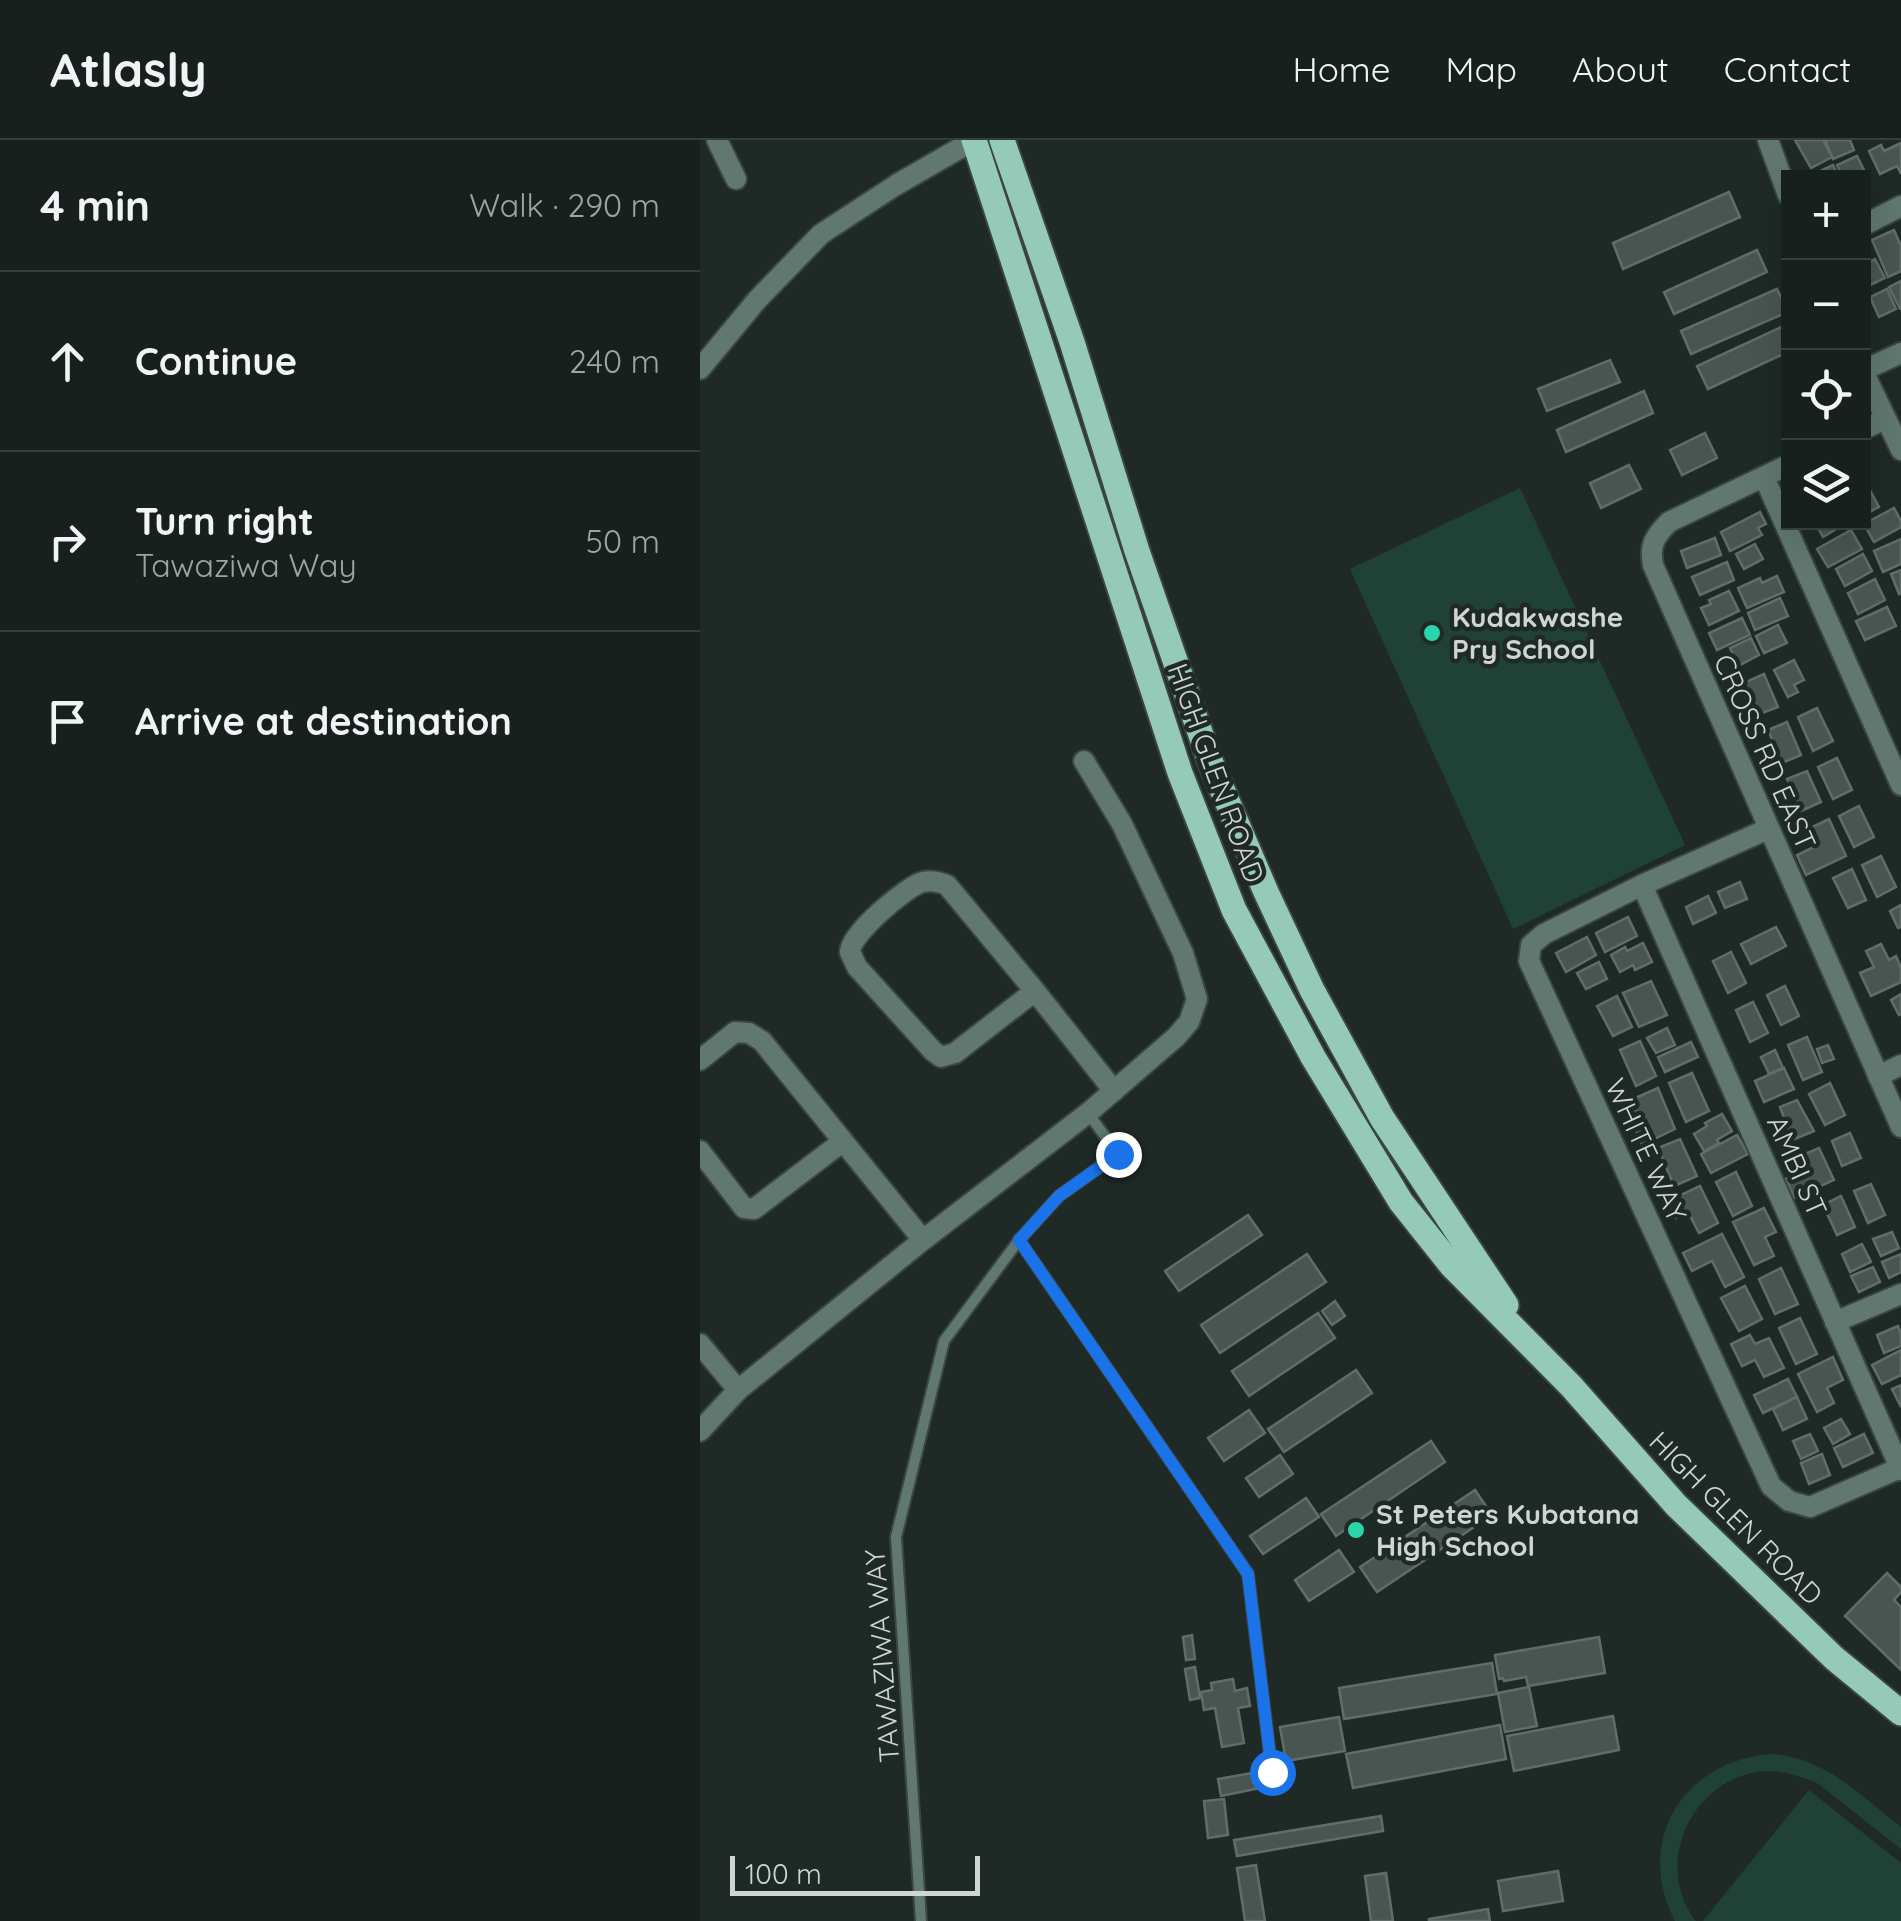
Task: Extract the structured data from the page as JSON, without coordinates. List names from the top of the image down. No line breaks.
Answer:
{"streets":{"main road":["HIGH GLEN ROAD"],"street":["CROSS RD EAST","WHITE WAY","AMBI ST"],"lane":["TAWAZIWA WAY"]},"crossings":[["CROSS RD EAST","WHITE WAY"],["WHITE WAY","AMBI ST"]],"places":["Kudakwashe Pry School","St Peters Kubatana High School"],"scale_bar":"100 m","page":{"header":"Atlasly","nav":["Home","Map","About","Contact"],"heading":["4 min","Walk · 290 m"],"map_buttons":["+","−"],"list":[["Continue","240 m"],["Turn right","Tawaziwa Way","50 m"],"Arrive at destination"],"scale":"100 m"}}
